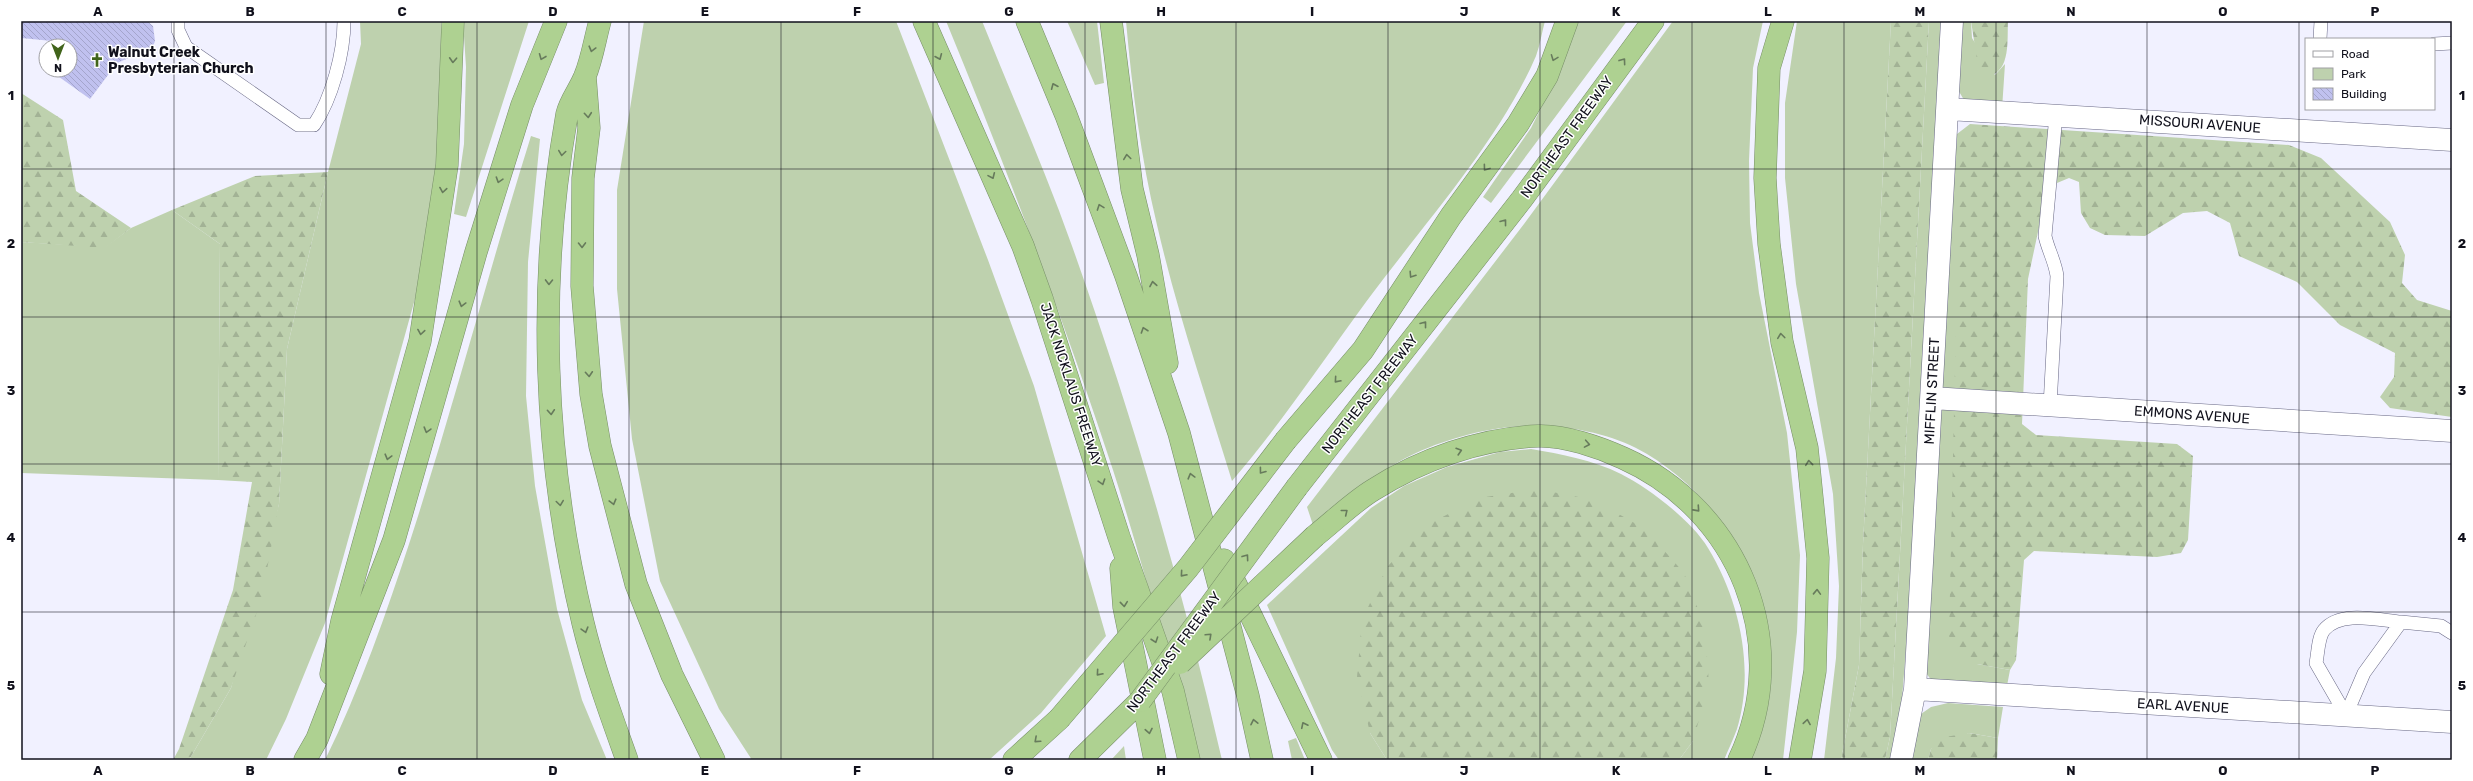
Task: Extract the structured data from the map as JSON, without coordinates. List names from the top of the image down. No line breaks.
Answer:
{"streets":{"highway":["NORTHEAST FREEWAY","JACK NICKLAUS FREEWAY"],"street":["MISSOURI AVENUE","MIFFLIN STREET","EMMONS AVENUE","EARL AVENUE"]},"crossings":[["MISSOURI AVENUE","MIFFLIN STREET"],["MIFFLIN STREET","EMMONS AVENUE"],["MIFFLIN STREET","EARL AVENUE"]],"places":{"church":["Walnut Creek Presbyterian Church"]},"legend":["Road","Park","Building"],"north":"bottom","grid":{"columns":["A","B","C","D","E","F","G","H","I","J","K","L","M","N","O","P"],"rows":["1","2","3","4","5"]}}
